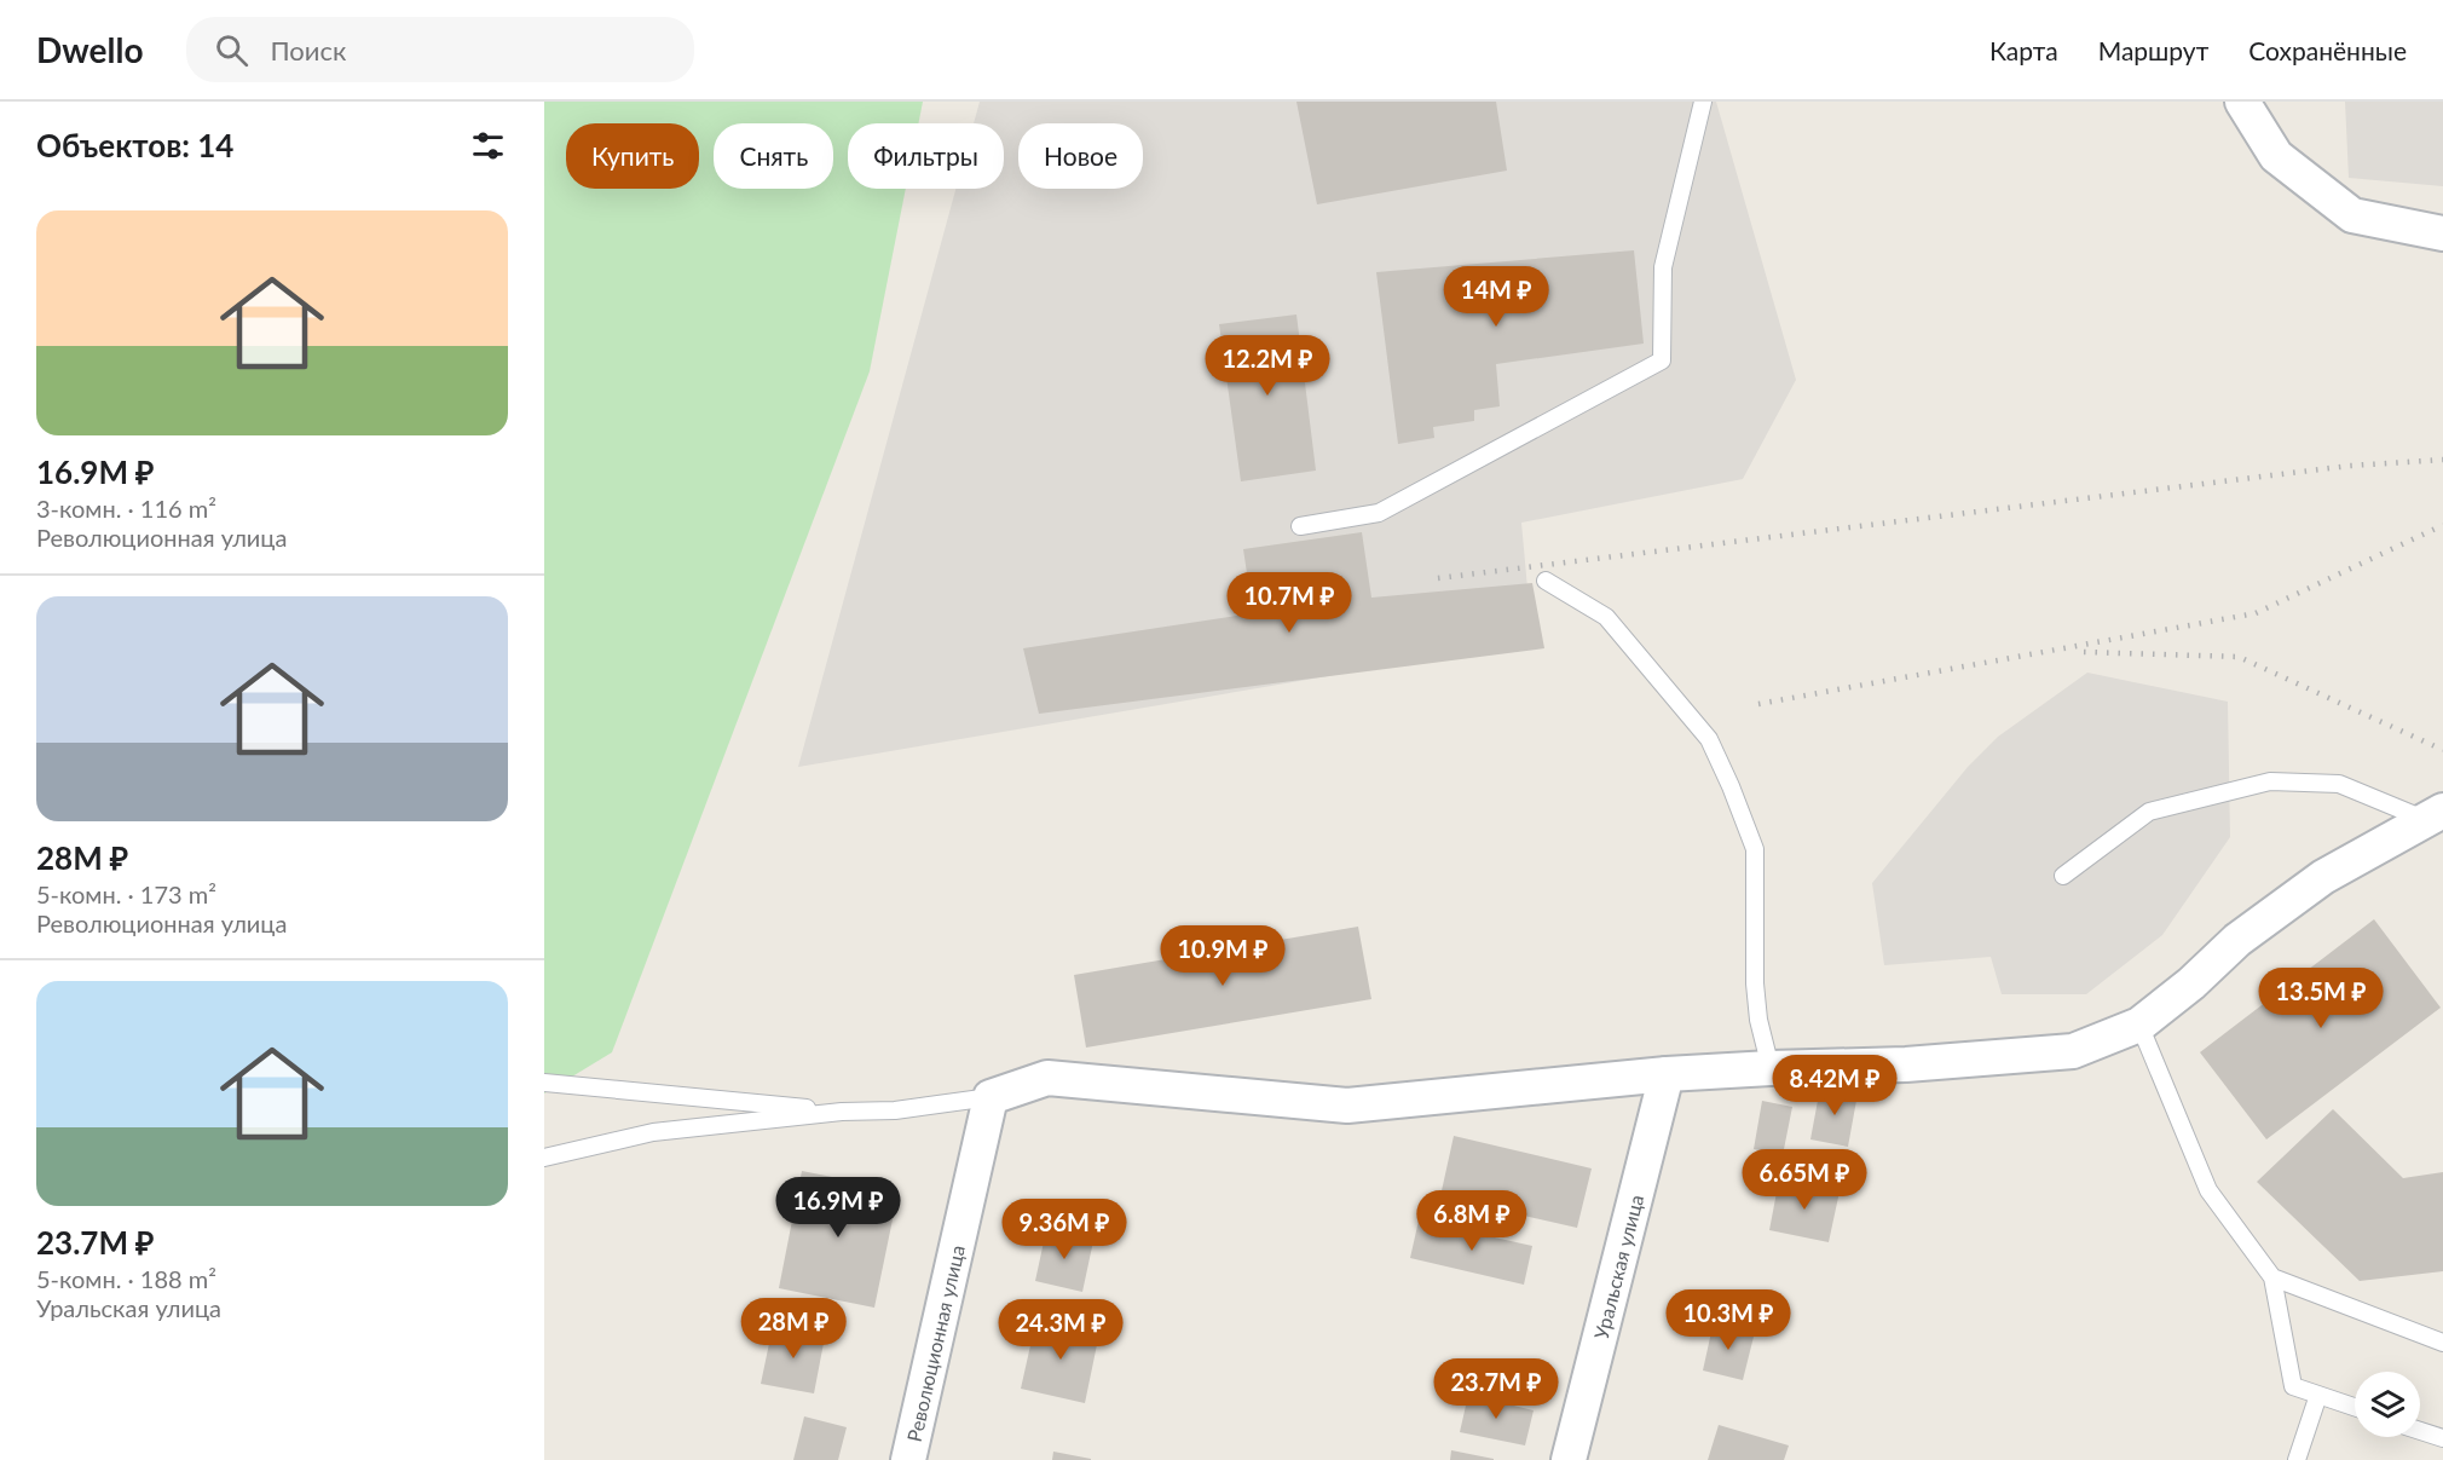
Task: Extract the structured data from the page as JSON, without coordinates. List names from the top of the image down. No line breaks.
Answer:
{"streets":{"street":["Уральская улица","Революционная улица"]},"page":{"header":"Dwello","search":"Поиск","nav":["Карта","Маршрут","Сохранённые"],"heading":"Объектов: 14","chip":["Купить","Снять","Фильтры","Новое"],"list":[{"name":"16.9M ₽","note":"3-комн. · 116 m² · Революционная улица"},{"name":"28M ₽","note":"5-комн. · 173 m² · Революционная улица"},{"name":"23.7M ₽","note":"5-комн. · 188 m² · Уральская улица"}],"price":["14M ₽","12.2M ₽","10.7M ₽","10.9M ₽","13.5M ₽","8.42M ₽","6.65M ₽","16.9M ₽","6.8M ₽","9.36M ₽","10.3M ₽","28M ₽","24.3M ₽","23.7M ₽"]}}
